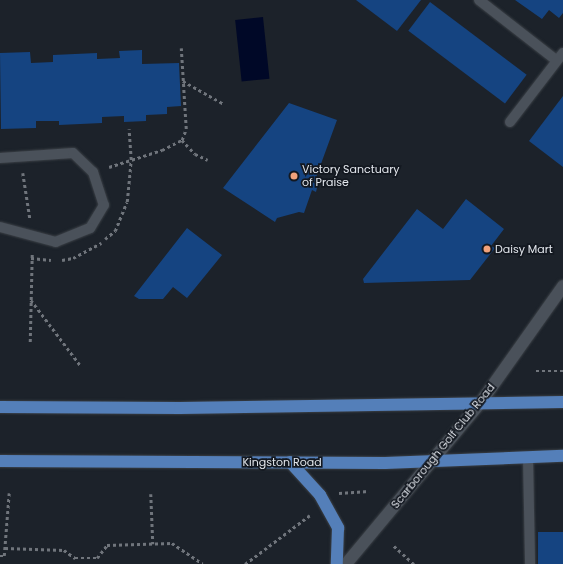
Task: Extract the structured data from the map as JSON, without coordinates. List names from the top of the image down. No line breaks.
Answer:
{"streets":{"main road":["Kingston Road"],"street":["Scarborough Golf Club Road"]},"crossings":[["Scarborough Golf Club Road","Kingston Road"]],"places":["Victory Sanctuary of Praise","Daisy Mart"]}
